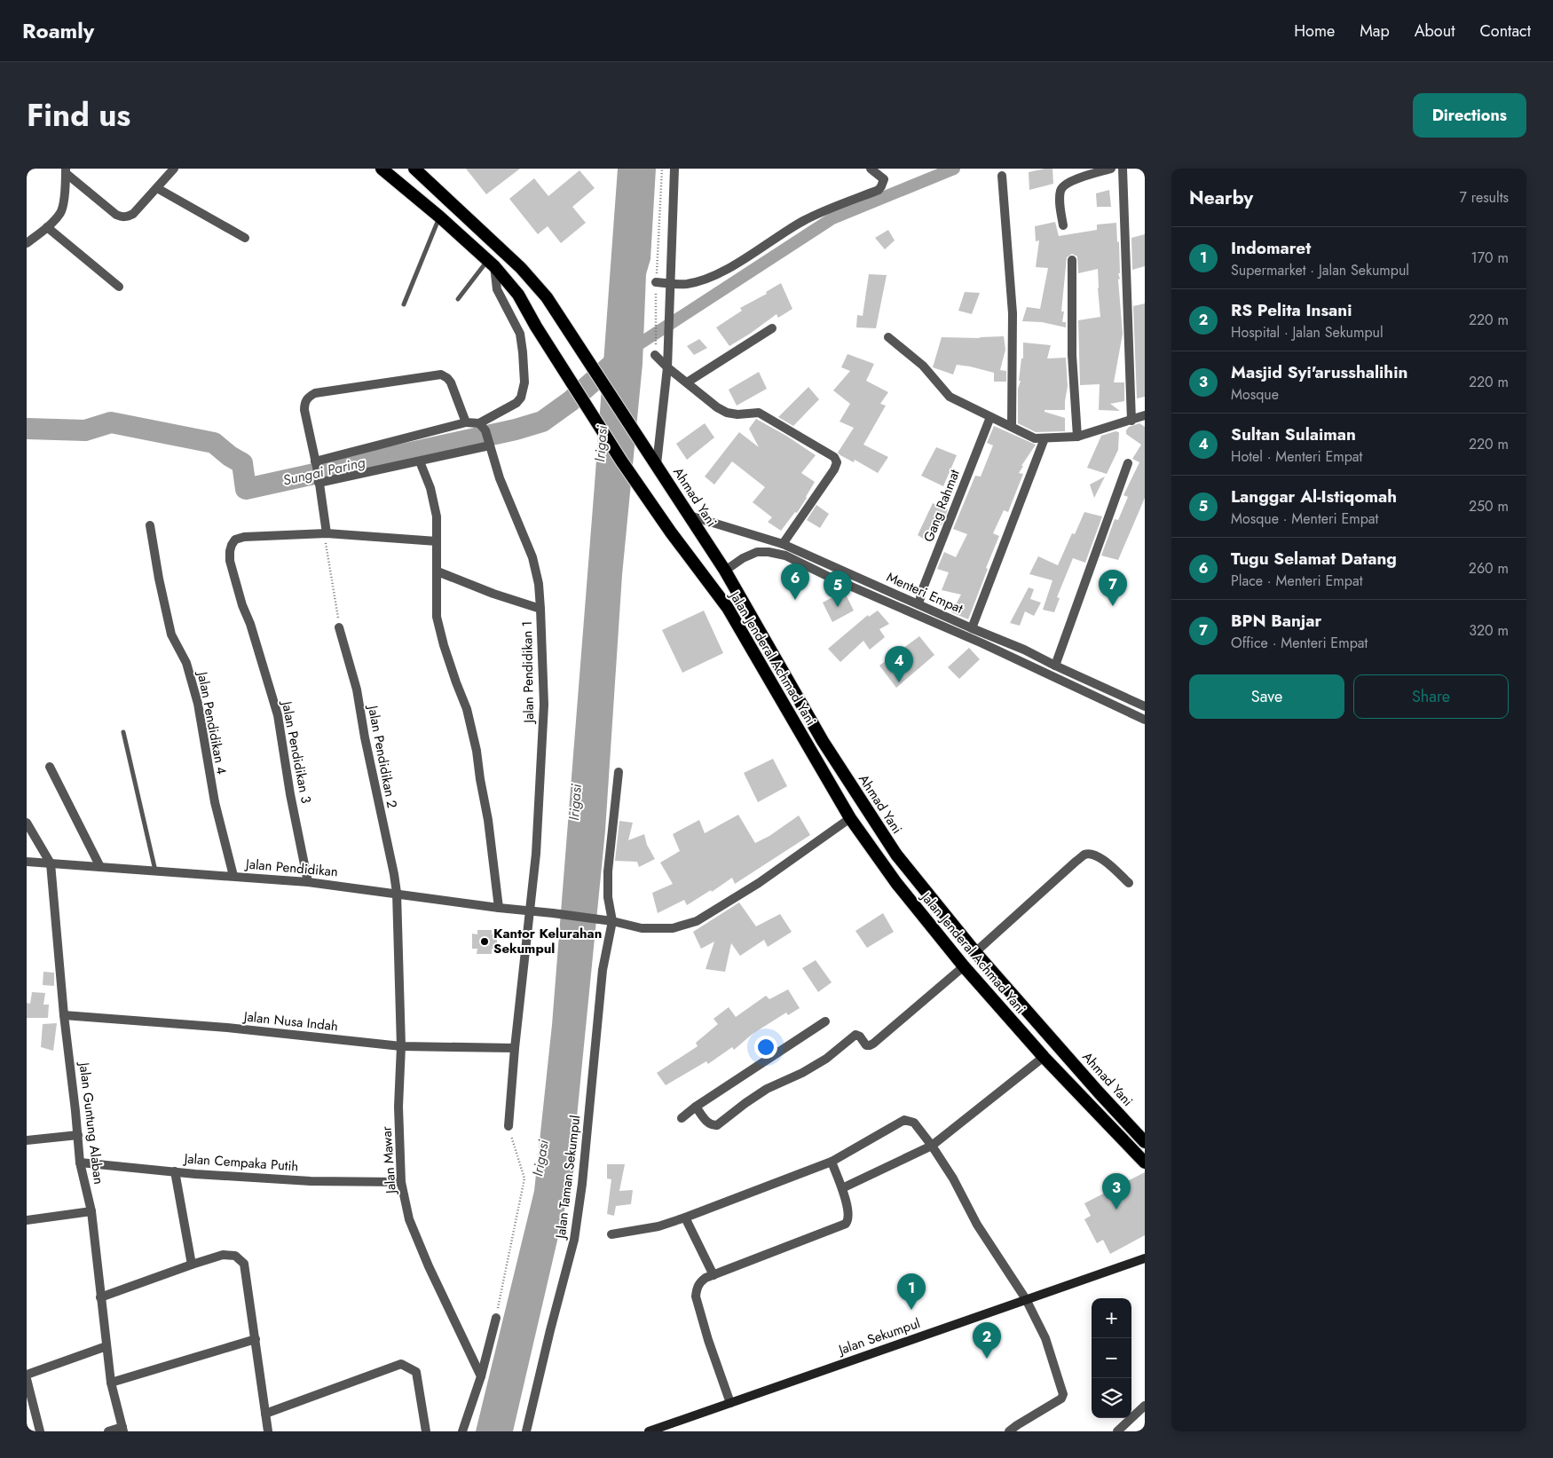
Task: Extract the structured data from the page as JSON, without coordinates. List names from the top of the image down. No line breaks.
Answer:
{"streets":{"highway":["Ahmad Yani","Jalan Jenderal Achmad Yani"],"main road":["Jalan Sekumpul"],"street":["Gang Rahmat","Menteri Empat","Jalan Pendidikan 1","Jalan Pendidikan 4","Jalan Pendidikan 3","Jalan Pendidikan 2","Jalan Pendidikan","Jalan Nusa Indah","Jalan Guntung Alaban","Jalan Mawar","Jalan Cempaka Putih","Jalan Taman Sekumpul"]},"crossings":[["Ahmad Yani","Menteri Empat"],["Gang Rahmat","Menteri Empat"],["Jalan Jenderal Achmad Yani","Jalan Pendidikan"],["Jalan Pendidikan 1","Jalan Pendidikan"],["Jalan Pendidikan 1","Jalan Nusa Indah"],["Jalan Pendidikan 4","Jalan Pendidikan"],["Jalan Pendidikan 3","Jalan Pendidikan"],["Jalan Pendidikan 2","Jalan Pendidikan"],["Jalan Pendidikan 2","Jalan Mawar"],["Jalan Pendidikan","Jalan Guntung Alaban"],["Jalan Pendidikan","Jalan Mawar"],["Jalan Pendidikan","Jalan Taman Sekumpul"],["Jalan Nusa Indah","Jalan Guntung Alaban"],["Jalan Nusa Indah","Jalan Mawar"],["Jalan Guntung Alaban","Jalan Cempaka Putih"],["Jalan Mawar","Jalan Cempaka Putih"]],"water":["Irigasi","Sungai Paring"],"places":["Kantor Kelurahan Sekumpul"],"page":{"header":"Roamly","nav":["Home","Map","About","Contact"],"title":"Find us","buttons":["Directions",["Save","Share"]],"heading":["Nearby","7 results"],"list":[{"mark":"1","name":"Indomaret","note":"Supermarket · Jalan Sekumpul","value":"170 m"},{"mark":"2","name":"RS Pelita Insani","note":"Hospital · Jalan Sekumpul","value":"220 m"},{"mark":"3","name":"Masjid Syi'arusshalihin","note":"Mosque","value":"220 m"},{"mark":"4","name":"Sultan Sulaiman","note":"Hotel · Menteri Empat","value":"220 m"},{"mark":"5","name":"Langgar Al-Istiqomah","note":"Mosque · Menteri Empat","value":"250 m"},{"mark":"6","name":"Tugu Selamat Datang","note":"Place · Menteri Empat","value":"260 m"},{"mark":"7","name":"BPN Banjar","note":"Office · Menteri Empat","value":"320 m"}],"pins":["6","7","5","4","3","1","2"],"map_buttons":["+","−"]}}
